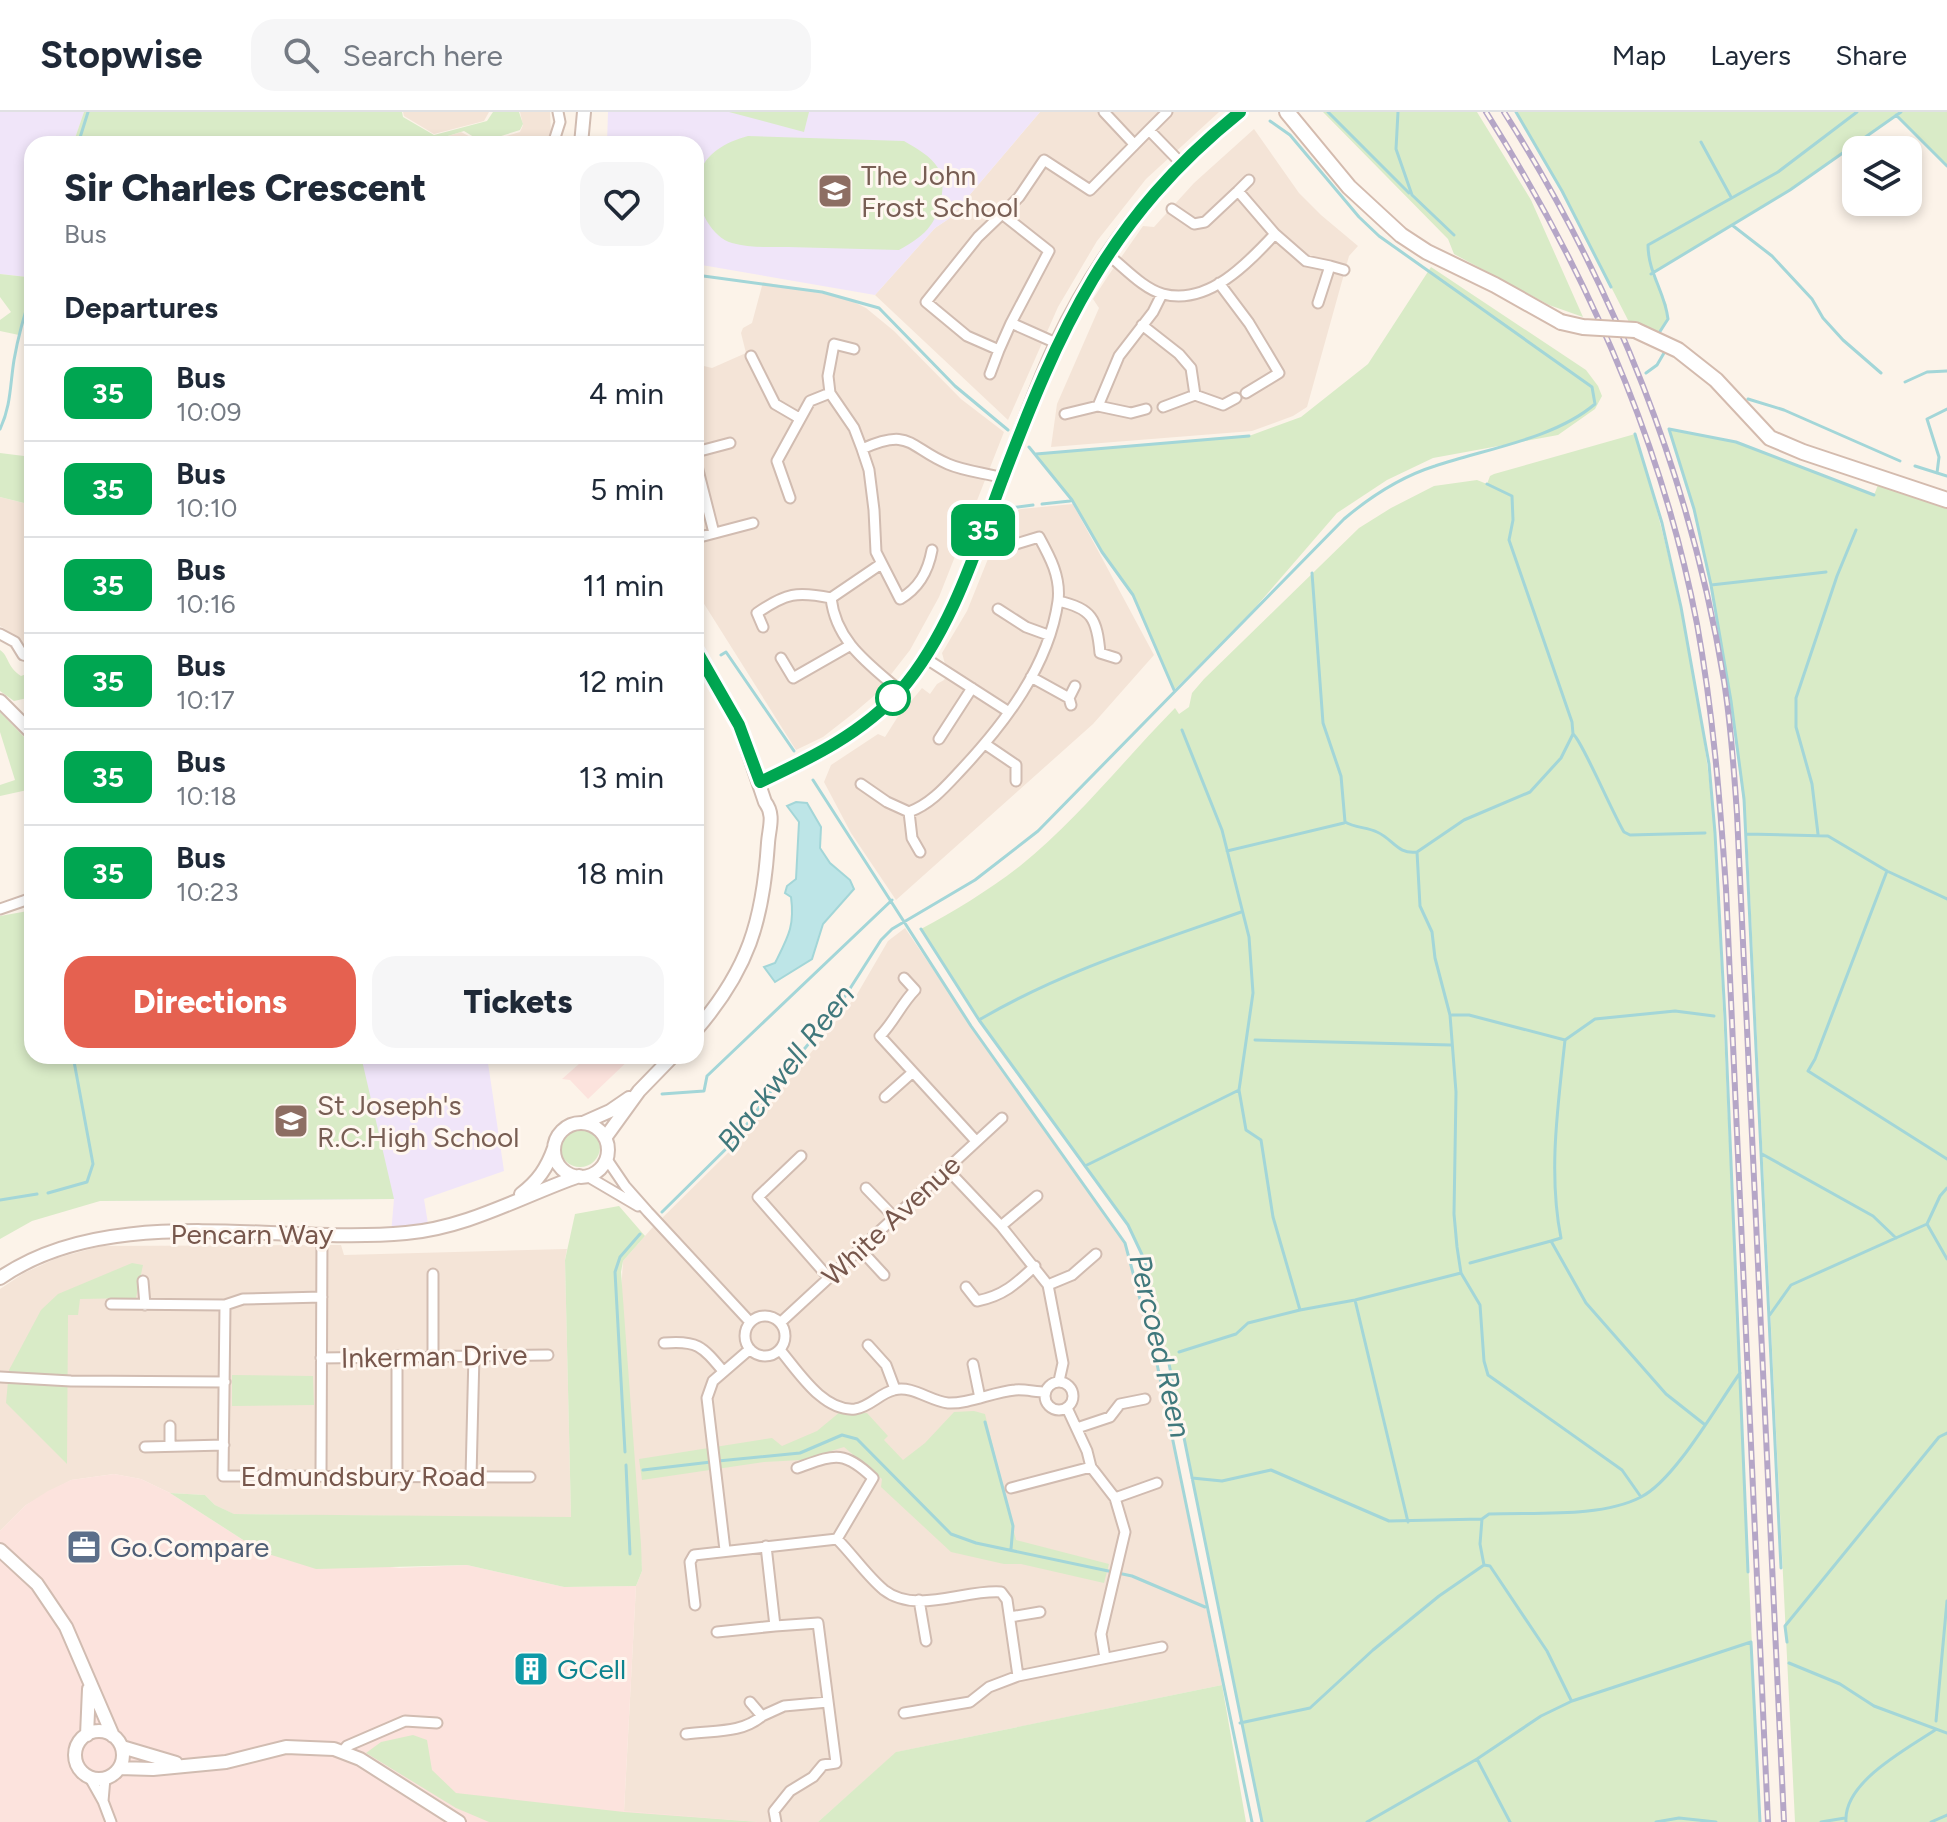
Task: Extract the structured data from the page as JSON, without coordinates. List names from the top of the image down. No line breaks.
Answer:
{"streets":{"street":["White Avenue","Pencarn Way","Inkerman Drive","Edmundsbury Road"]},"water":["Blackwell Reen","Percoed Reen"],"places":{"school or university":["The John Frost School","St Joseph's R.C.High School"],"office":["Go.Compare"],"building":["GCell"]},"lines":["bus line 35"],"page":{"header":"Stopwise","search":"Search here","nav":["Map","Layers","Share"],"on_map":"35","heading":[["Sir Charles Crescent","Bus"],"Departures"],"list":[{"mark":"35","name":"Bus","note":"10:09","value":"4 min"},{"mark":"35","name":"Bus","note":"10:10","value":"5 min"},{"mark":"35","name":"Bus","note":"10:16","value":"11 min"},{"mark":"35","name":"Bus","note":"10:17","value":"12 min"},{"mark":"35","name":"Bus","note":"10:18","value":"13 min"},{"mark":"35","name":"Bus","note":"10:23","value":"18 min"}],"buttons":["Directions","Tickets"]}}
